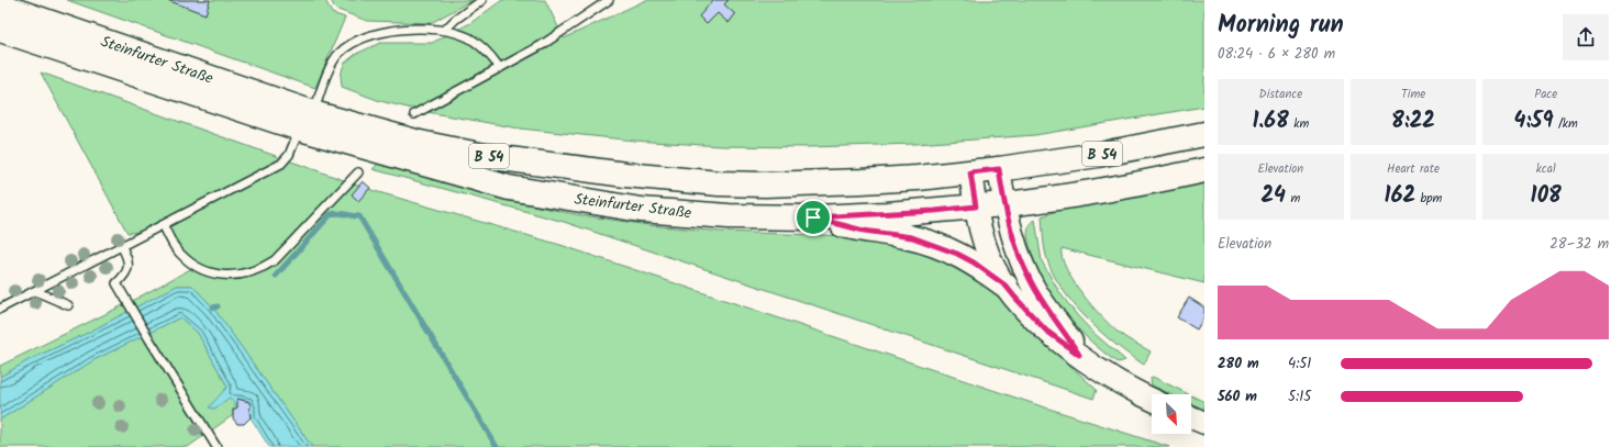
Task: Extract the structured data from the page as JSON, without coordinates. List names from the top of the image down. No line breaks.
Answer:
{"streets":{"main road":["Steinfurter Straße","B 54"]},"crossings":[["Steinfurter Straße","B 54"]],"north":"bottom right","page":{"heading":["Morning run","08:24 · 6 × 280 m"],"stats":[["Distance","1.68 km"],["Time","8:22"],["Pace","4:59 /km"],["Elevation","24 m"],["Heart rate","162 bpm"],["kcal","108"]],"chart":["Elevation","28–32 m"],"list":[{"name":"280 m","note":"4:51"},{"name":"560 m","note":"5:15"}]}}
